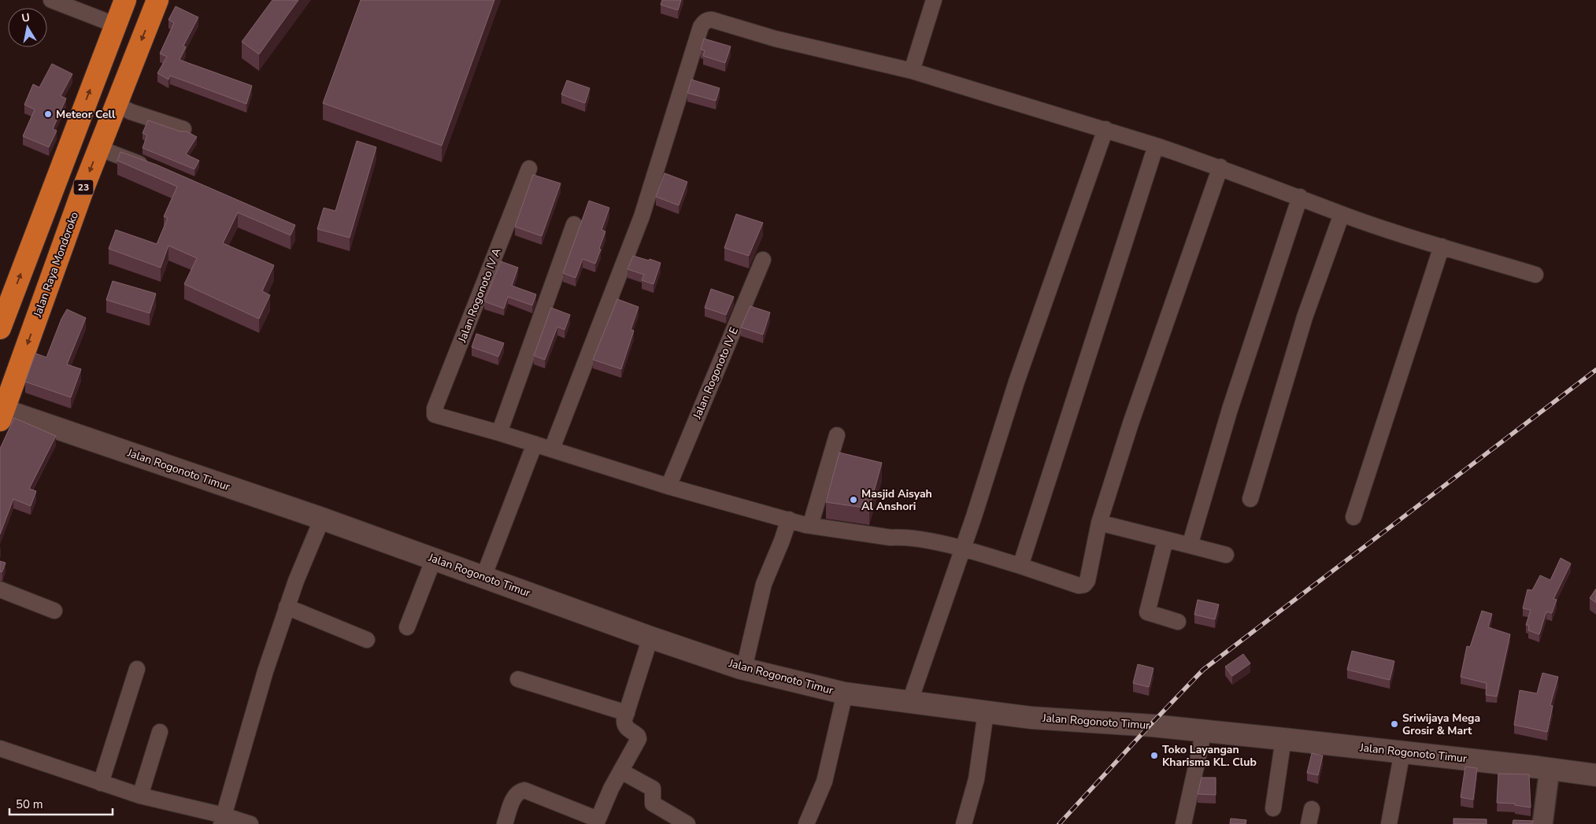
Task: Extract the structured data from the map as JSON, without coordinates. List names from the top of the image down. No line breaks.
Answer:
{"streets":{"highway":["23","Jalan Raya Mondoroko"],"main road":["Jalan Rogonoto Timur"],"street":["Jalan Rogonoto IV A","Jalan Rogonoto IV E"]},"crossings":[["Jalan Raya Mondoroko","Jalan Rogonoto Timur"]],"places":["Meteor Cell","Masjid Aisyah Al Anshori","Sriwijaya Mega Grosir & Mart","Toko Layangan Kharisma KL. Club"],"scale_bar":"50 m","north":"top"}
